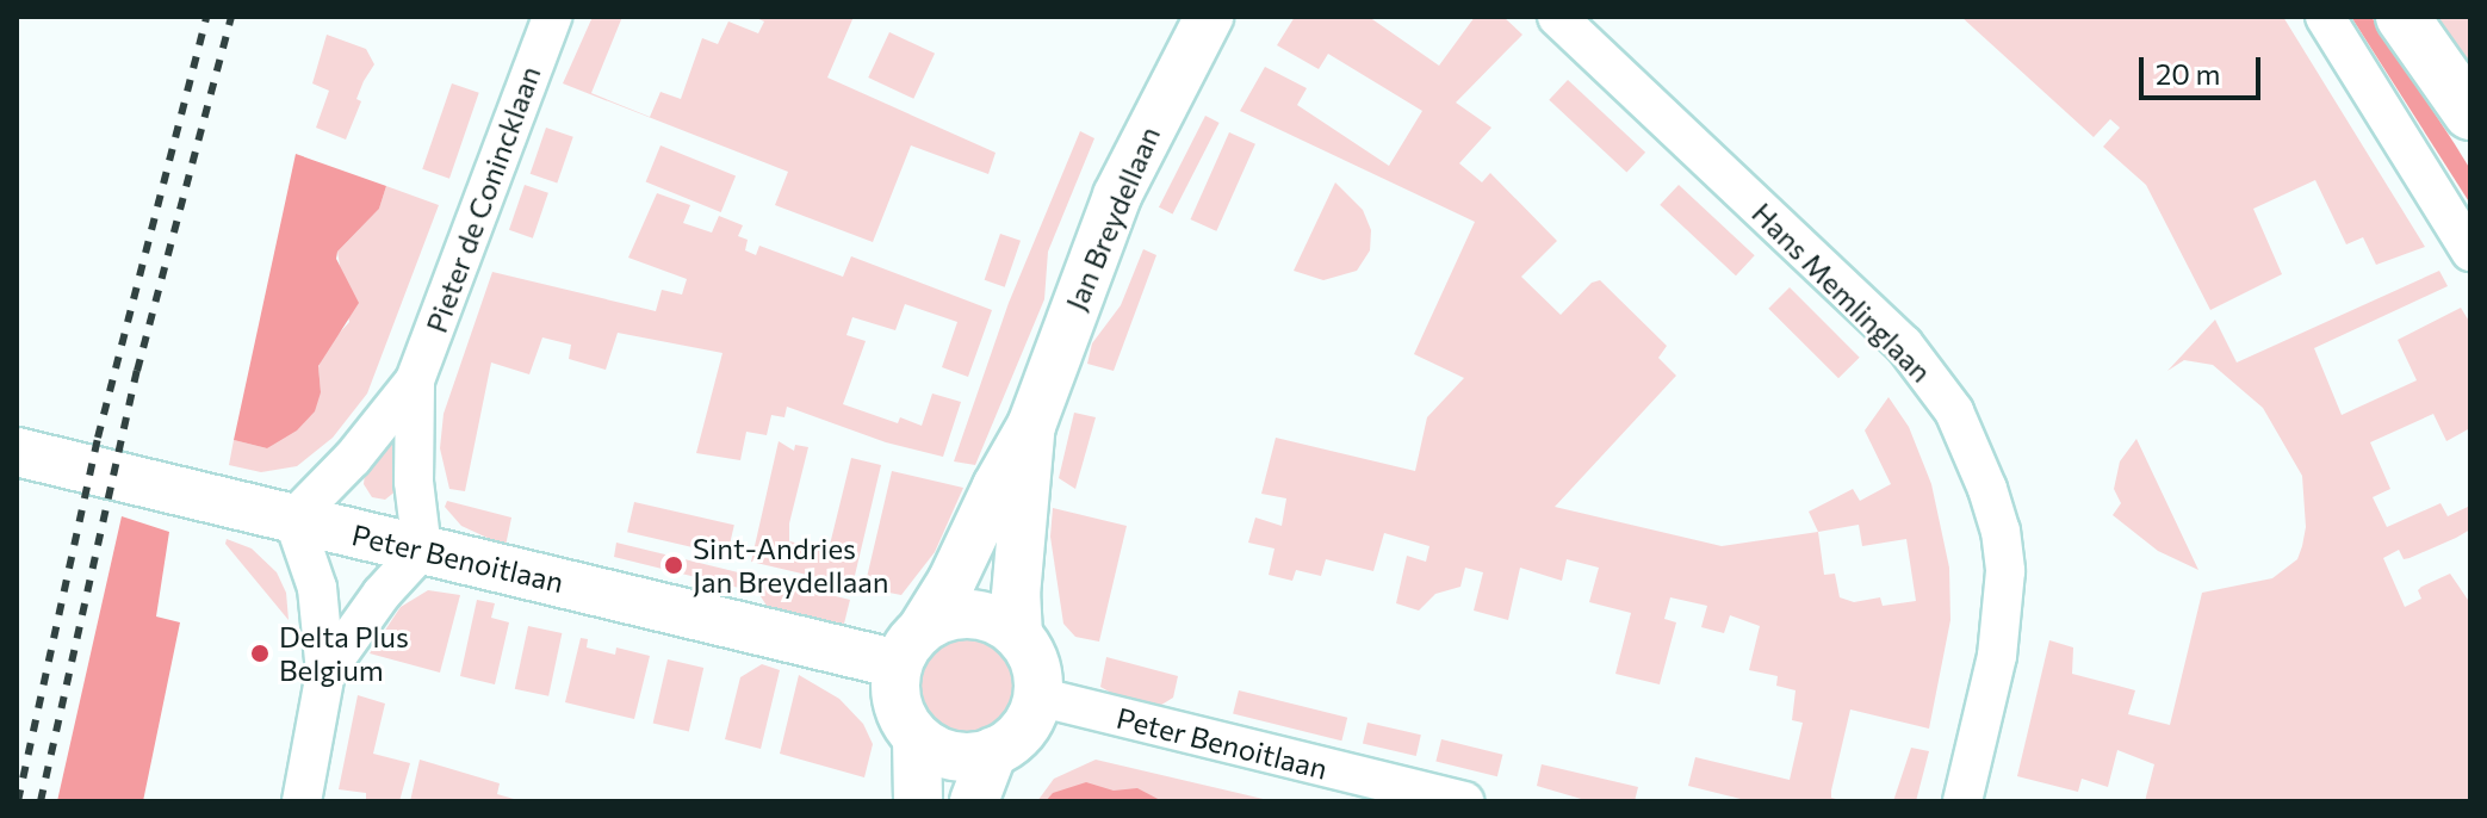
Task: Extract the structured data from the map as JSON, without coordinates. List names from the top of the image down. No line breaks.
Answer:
{"streets":{"street":["Pieter de Conincklaan","Jan Breydellaan","Hans Memlinglaan","Peter Benoitlaan"]},"crossings":[["Pieter de Conincklaan","Peter Benoitlaan"],["Jan Breydellaan","Peter Benoitlaan"]],"places":["Sint-Andries Jan Breydellaan","Delta Plus Belgium"],"scale_bar":"20 m"}
